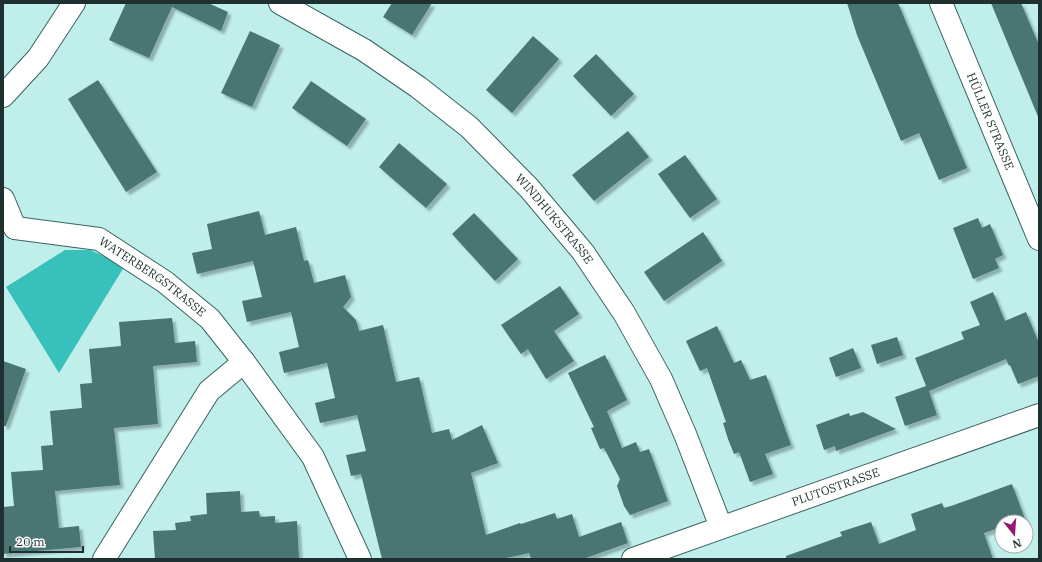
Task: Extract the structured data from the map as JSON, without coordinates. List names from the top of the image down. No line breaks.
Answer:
{"streets":{"street":["HÜLLER STRASSE","WINDHUKSTRASSE","WATERBERGSTRASSE","PLUTOSTRASSE"]},"crossings":[["WINDHUKSTRASSE","PLUTOSTRASSE"]],"scale_bar":"20 m","north":"bottom"}
